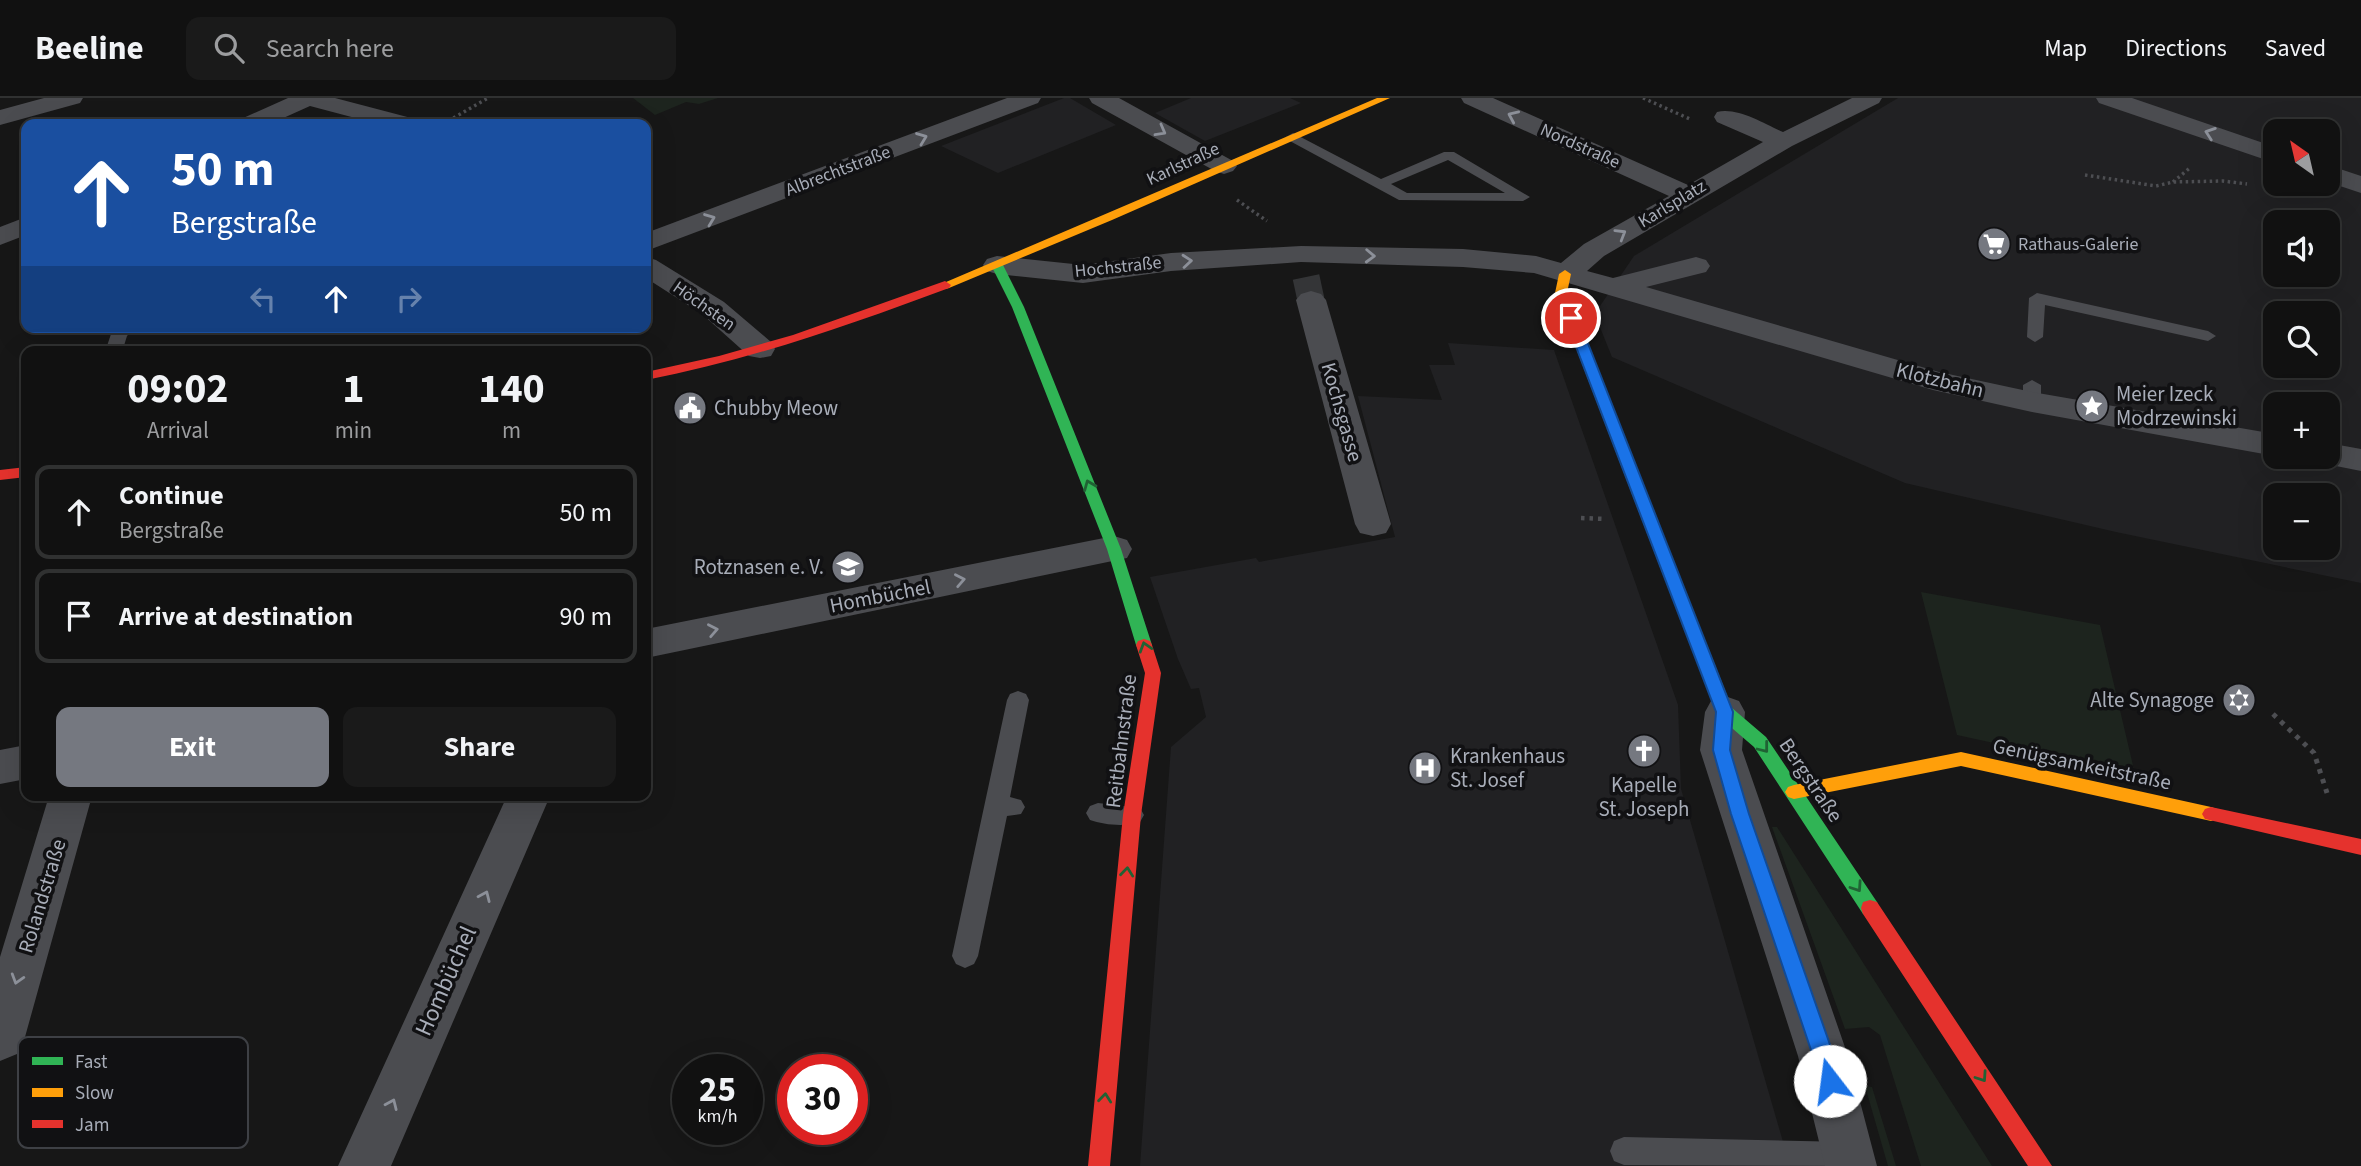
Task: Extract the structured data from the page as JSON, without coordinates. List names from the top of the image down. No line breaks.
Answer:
{"streets":{"street":["Nordstraße","Karlstraße","Albrechtstraße","Karlsplatz","Hochstraße","Höchsten","Klotzbahn","Kochsgasse","Hombüchel","Reitbahnstraße","Genügsamkeitstraße","Bergstraße","Rolandstraße"]},"crossings":[["Nordstraße","Karlsplatz"],["Karlstraße","Hochstraße"],["Karlstraße","Reitbahnstraße"],["Karlsplatz","Hochstraße"],["Karlsplatz","Klotzbahn"],["Karlsplatz","Bergstraße"],["Hochstraße","Höchsten"],["Hochstraße","Klotzbahn"],["Hochstraße","Kochsgasse"],["Hochstraße","Reitbahnstraße"],["Hochstraße","Bergstraße"],["Klotzbahn","Bergstraße"],["Hombüchel","Reitbahnstraße"],["Genügsamkeitstraße","Bergstraße"]],"one_way":["Nordstraße","Albrechtstraße","Karlsplatz","Hochstraße","Hombüchel","Reitbahnstraße","Rolandstraße"],"places":{"supermarket":["Rathaus-Galerie"],"place":["Meier Izeck Modrzewinski"],"public building":["Chubby Meow"],"school or university":["Rotznasen e. V."],"synagogue":["Alte Synagoge"],"church":["Kapelle St. Joseph"],"hospital":["Krankenhaus St. Josef"]},"legend":["Fast","Slow","Jam"],"north":"top left","page":{"header":"Beeline","search":"Search here","nav":["Map","Directions","Saved"],"map_buttons":["+","−"],"turn":["50 m","Bergstraße"],"eta":["09:02","Arrival","1","min","140","m"],"list":[{"name":"Continue","note":"Bergstraße","value":"50 m"},{"name":"Arrive at destination","value":"90 m"}],"buttons":["Exit","Share"],"speed":"25 km/h","limit":"30"}}
